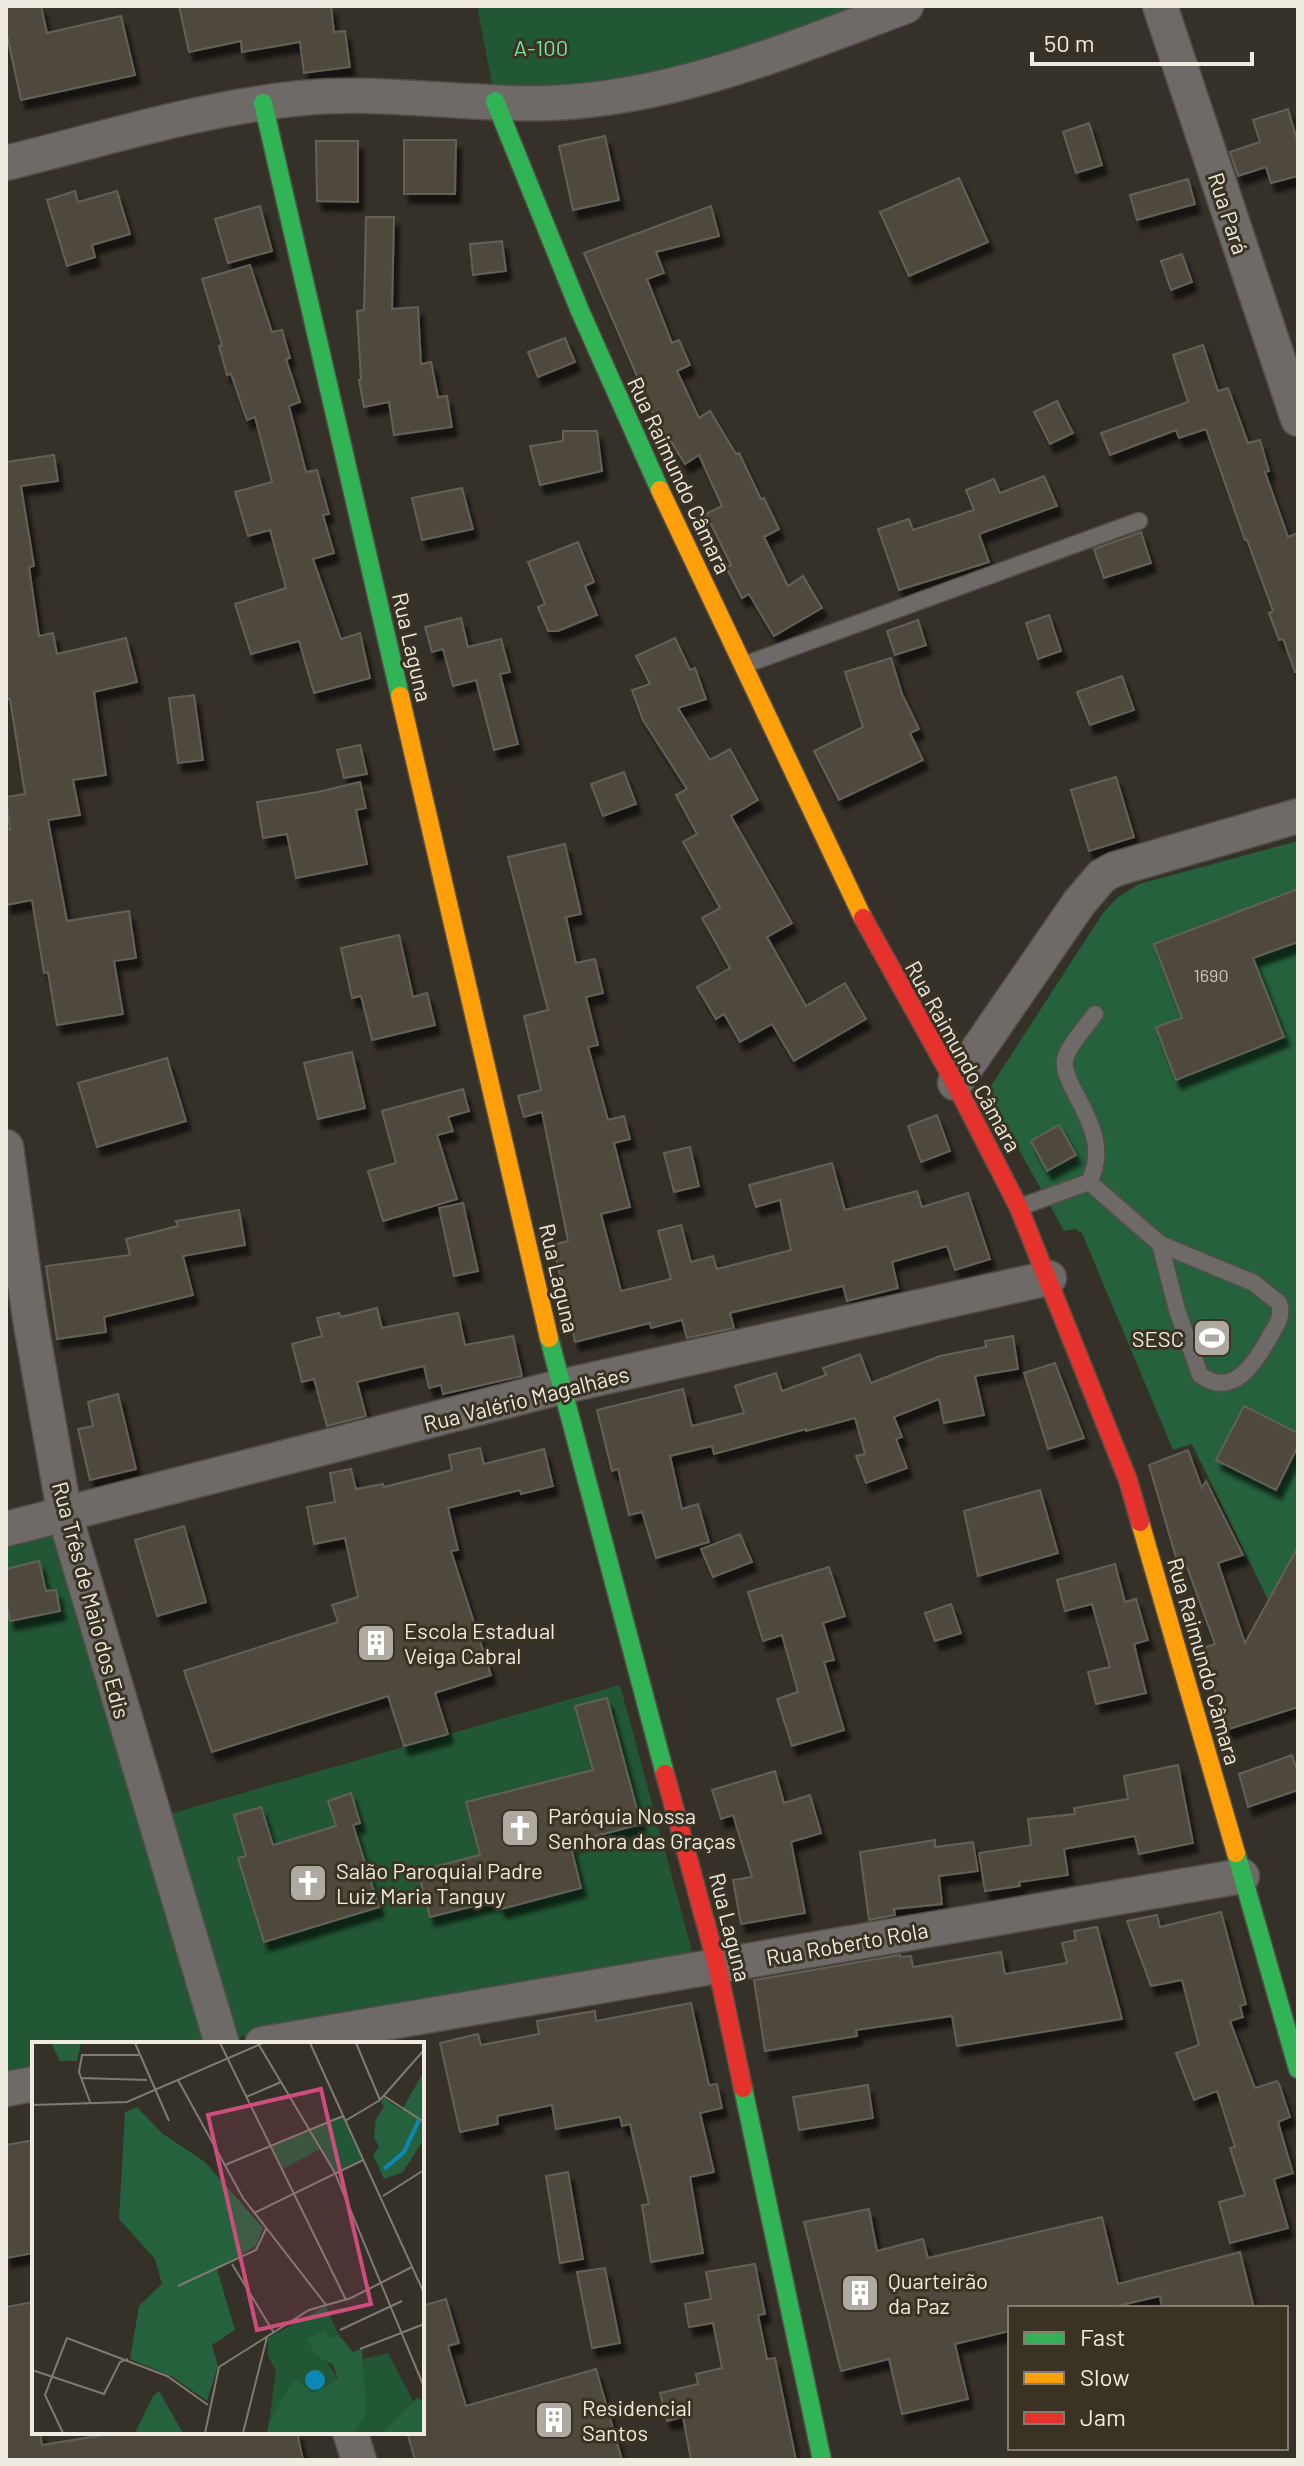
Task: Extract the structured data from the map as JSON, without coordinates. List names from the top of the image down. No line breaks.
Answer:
{"streets":{"street":["Rua Pará","Rua Raimundo Câmara","Rua Laguna","Rua Valério Magalhães","Rua Três de Maio dos Edis","Rua Roberto Rola"]},"crossings":[["Rua Raimundo Câmara","Rua Valério Magalhães"],["Rua Raimundo Câmara","Rua Roberto Rola"],["Rua Laguna","Rua Valério Magalhães"],["Rua Laguna","Rua Roberto Rola"],["Rua Valério Magalhães","Rua Três de Maio dos Edis"]],"parks":["A-100"],"places":{"sports":["SESC"],"building":["Escola Estadual Veiga Cabral","Quarteirão da Paz","Residencial Santos"],"church":["Paróquia Nossa Senhora das Graças","Salão Paroquial Padre Luiz Maria Tanguy"]},"house_numbers":["1690"],"legend":["Fast","Slow","Jam"],"scale_bar":"50 m"}
